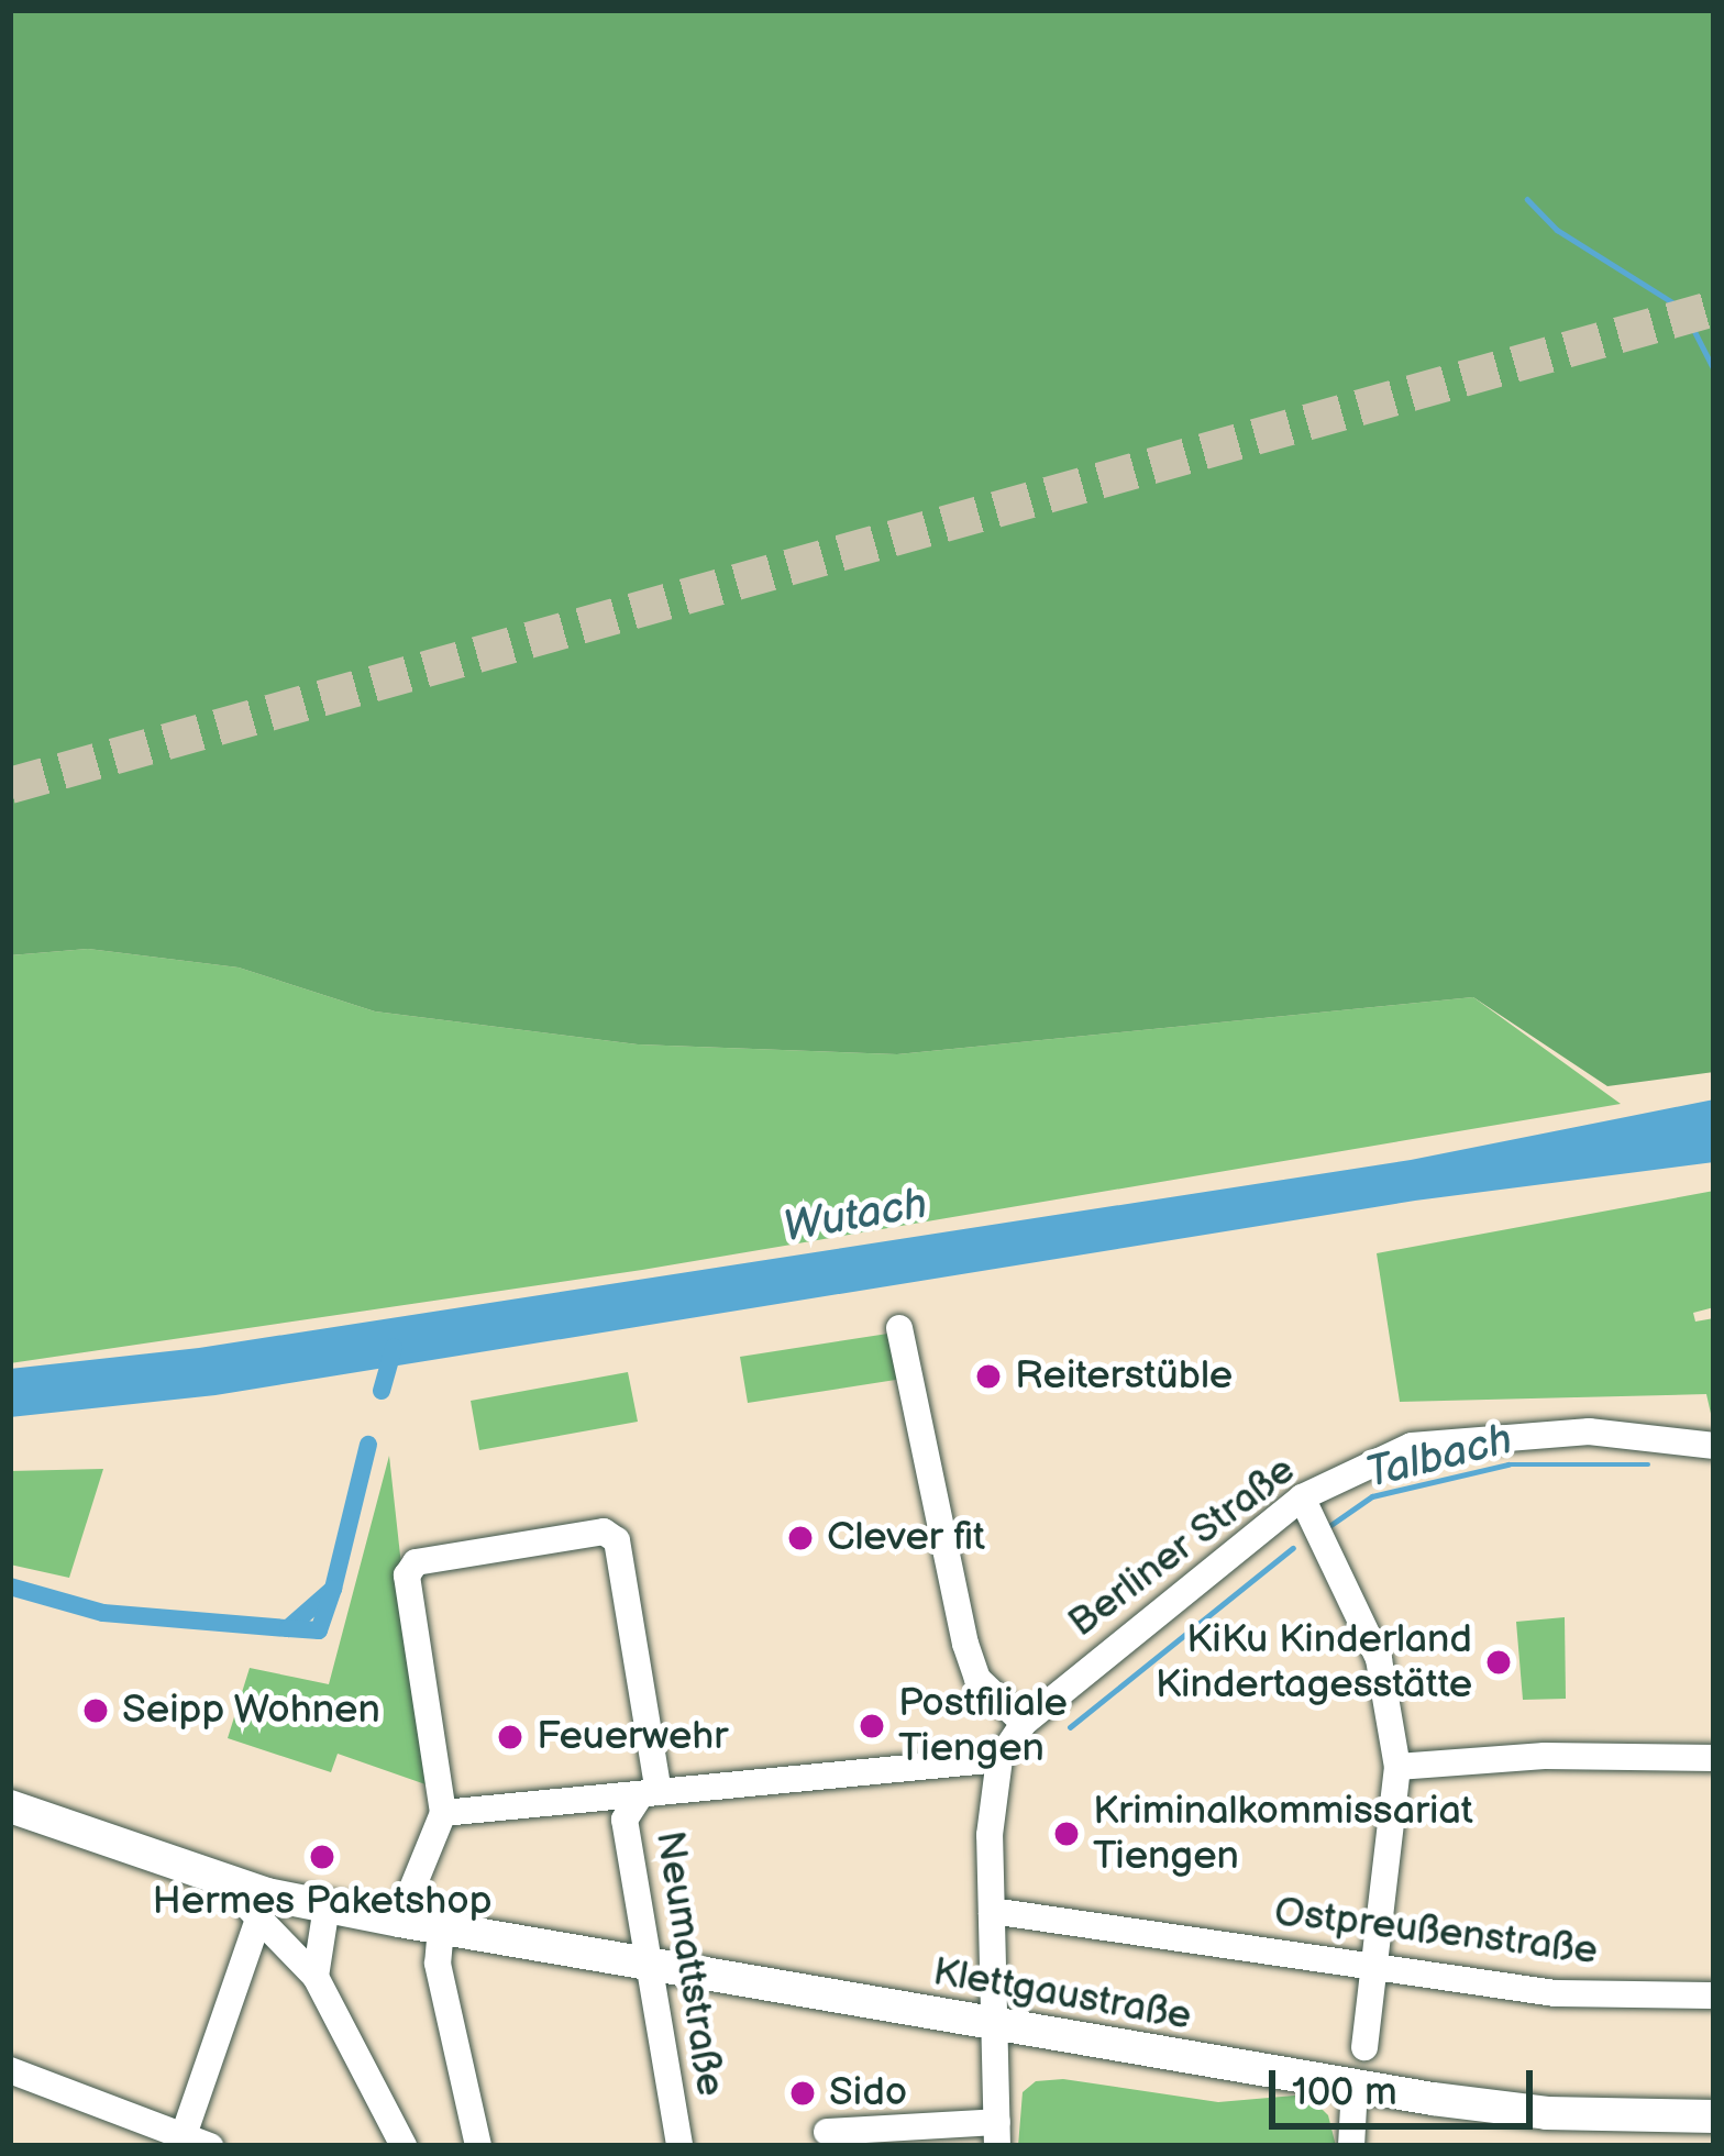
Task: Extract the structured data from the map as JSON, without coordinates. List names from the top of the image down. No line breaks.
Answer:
{"streets":{"main road":["Klettgaustraße"],"street":["Berliner Straße","Ostpreußenstraße","Neumattstraße"]},"crossings":[["Berliner Straße","Ostpreußenstraße"],["Berliner Straße","Klettgaustraße"],["Neumattstraße","Klettgaustraße"]],"water":["Wutach","Talbach"],"places":["Reiterstüble","Clever fit","KiKu Kinderland Kindertagesstätte","Seipp Wohnen","Postfiliale Tiengen","Feuerwehr","Kriminalkommissariat Tiengen","Hermes Paketshop","Sido"],"scale_bar":"100 m"}
